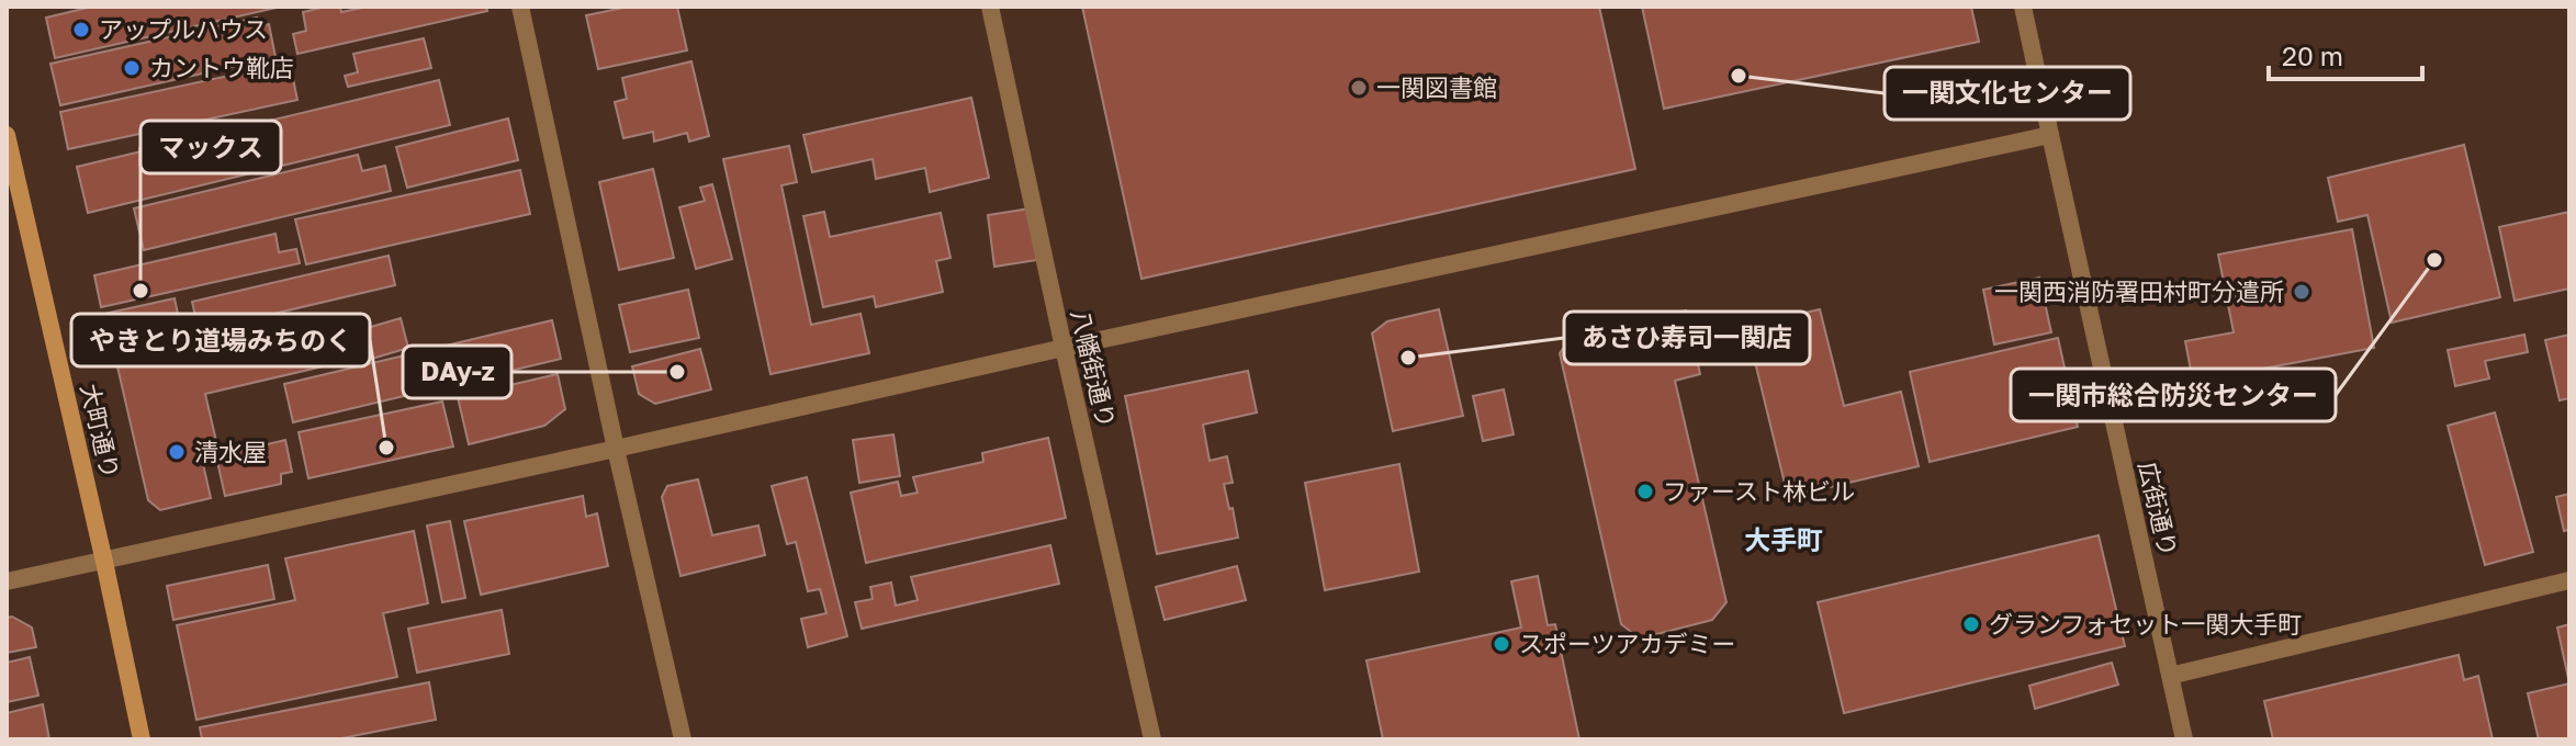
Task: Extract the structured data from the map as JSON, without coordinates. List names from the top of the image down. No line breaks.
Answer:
{"streets":{"main road":["大町通り"],"street":["八幡街通り","広街通り"]},"districts":["大手町"],"places":["アップルハウス","カントウ靴店","一関文化センター","一関図書館","一関市総合防災センター","マックス","一関西消防署田村町分遣所","あさひ寿司一関店","DAy-z","やきとり道場みちのく","清水屋","ファースト林ビル","グランフォセット一関大手町","スポーツアカデミー"],"scale_bar":"20 m"}
